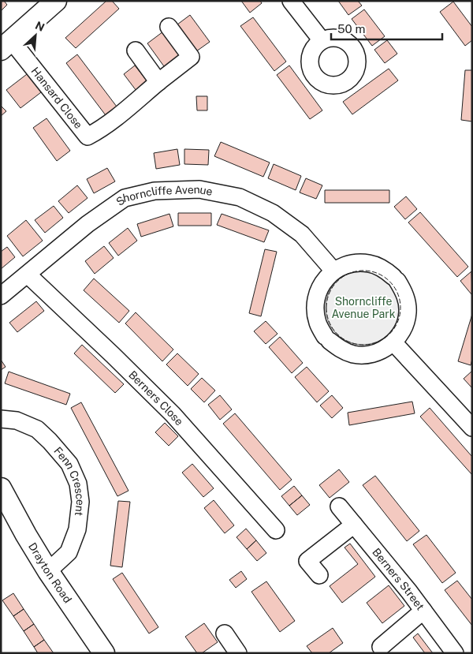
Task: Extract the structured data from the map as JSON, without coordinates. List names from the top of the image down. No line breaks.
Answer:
{"streets":{"main road":["Drayton Road"],"street":["Hansard Close","Shorncliffe Avenue","Berners Close","Fenn Crescent","Berners Street"]},"crossings":[["Shorncliffe Avenue","Berners Close"],["Fenn Crescent","Drayton Road"]],"parks":["Shorncliffe Avenue Park"],"scale_bar":"50 m","north":"top right"}
